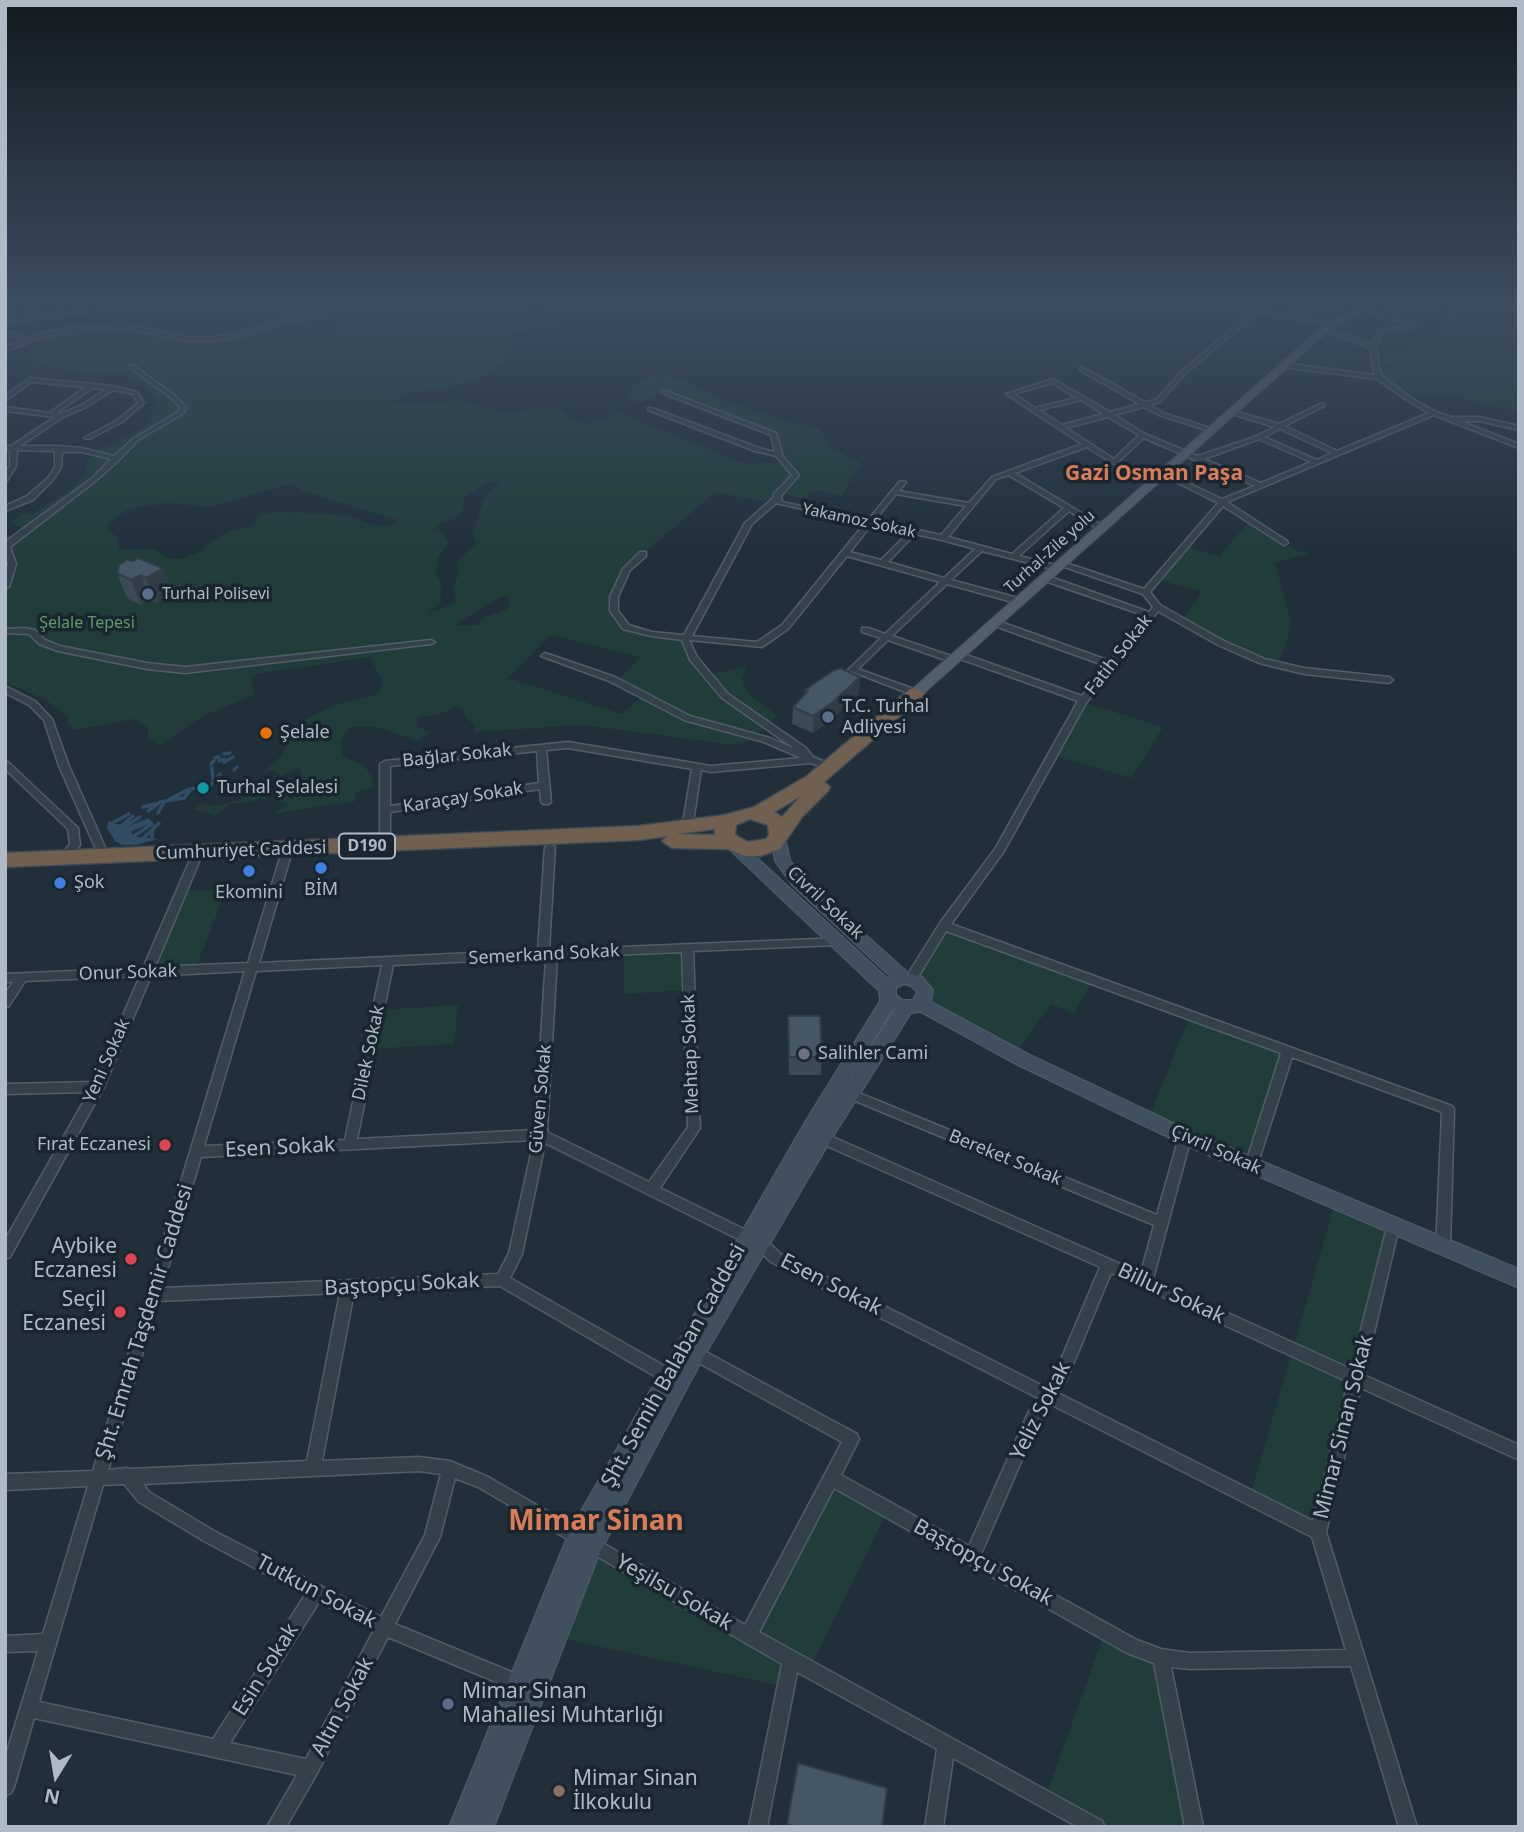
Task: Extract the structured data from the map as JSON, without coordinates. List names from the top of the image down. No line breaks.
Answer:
{"streets":{"highway":["D190","Cumhuriyet Caddesi"],"main road":["Turhal-Zile yolu"],"street":["Yakamoz Sokak","Fatih Sokak","Bağlar Sokak","Karaçay Sokak","Civril Sokak","Semerkand Sokak","Onur Sokak","Dilek Sokak","Mehtap Sokak","Yeni Sokak","Güven Sokak","Esen Sokak","Çivril Sokak","Bereket Sokak","Baştopçu Sokak","Billur Sokak","Şht. Emrah Taşdemir Caddesi","Şht. Semih Balaban Caddesi","Yeliz Sokak","Mimar Sinan Sokak","Tutkun Sokak","Yeşilsu Sokak","Esin Sokak","Altın Sokak"]},"crossings":[["Yakamoz Sokak","Turhal-Zile yolu"],["Yakamoz Sokak","Fatih Sokak"],["Turhal-Zile yolu","Cumhuriyet Caddesi"],["Fatih Sokak","Civril Sokak"],["Bağlar Sokak","Karaçay Sokak"],["Bağlar Sokak","Cumhuriyet Caddesi"],["Cumhuriyet Caddesi","Civril Sokak"],["Cumhuriyet Caddesi","Yeni Sokak"],["Cumhuriyet Caddesi","Güven Sokak"],["Cumhuriyet Caddesi","Şht. Emrah Taşdemir Caddesi"],["Civril Sokak","Semerkand Sokak"],["Civril Sokak","Çivril Sokak"],["Civril Sokak","Şht. Semih Balaban Caddesi"],["Semerkand Sokak","Onur Sokak"],["Semerkand Sokak","Dilek Sokak"],["Semerkand Sokak","Mehtap Sokak"],["Semerkand Sokak","Güven Sokak"],["Semerkand Sokak","Şht. Emrah Taşdemir Caddesi"],["Onur Sokak","Yeni Sokak"],["Onur Sokak","Şht. Emrah Taşdemir Caddesi"],["Dilek Sokak","Esen Sokak"],["Mehtap Sokak","Esen Sokak"],["Güven Sokak","Esen Sokak"],["Güven Sokak","Baştopçu Sokak"],["Esen Sokak","Şht. Emrah Taşdemir Caddesi"],["Esen Sokak","Şht. Semih Balaban Caddesi"],["Esen Sokak","Yeliz Sokak"],["Esen Sokak","Mimar Sinan Sokak"],["Çivril Sokak","Şht. Semih Balaban Caddesi"],["Çivril Sokak","Mimar Sinan Sokak"],["Bereket Sokak","Şht. Semih Balaban Caddesi"],["Baştopçu Sokak","Şht. Emrah Taşdemir Caddesi"],["Baştopçu Sokak","Şht. Semih Balaban Caddesi"],["Baştopçu Sokak","Yeliz Sokak"],["Baştopçu Sokak","Mimar Sinan Sokak"],["Billur Sokak","Şht. Semih Balaban Caddesi"],["Billur Sokak","Yeliz Sokak"],["Billur Sokak","Mimar Sinan Sokak"],["Şht. Emrah Taşdemir Caddesi","Yeşilsu Sokak"],["Şht. Semih Balaban Caddesi","Tutkun Sokak"],["Şht. Semih Balaban Caddesi","Yeşilsu Sokak"],["Tutkun Sokak","Yeşilsu Sokak"],["Tutkun Sokak","Esin Sokak"],["Tutkun Sokak","Altın Sokak"],["Yeşilsu Sokak","Altın Sokak"]],"districts":["Gazi Osman Paşa","Mimar Sinan"],"parks":["Şelale Tepesi"],"places":["Turhal Polisevi","T.C. Turhal Adliyesi","Şelale","Turhal Şelalesi","BİM","Ekomini","Şok","Salihler Cami","Fırat Eczanesi","Aybike Eczanesi","Seçil Eczanesi","Mimar Sinan Mahallesi Muhtarlığı","Mimar Sinan İlkokulu"],"north":"bottom"}
